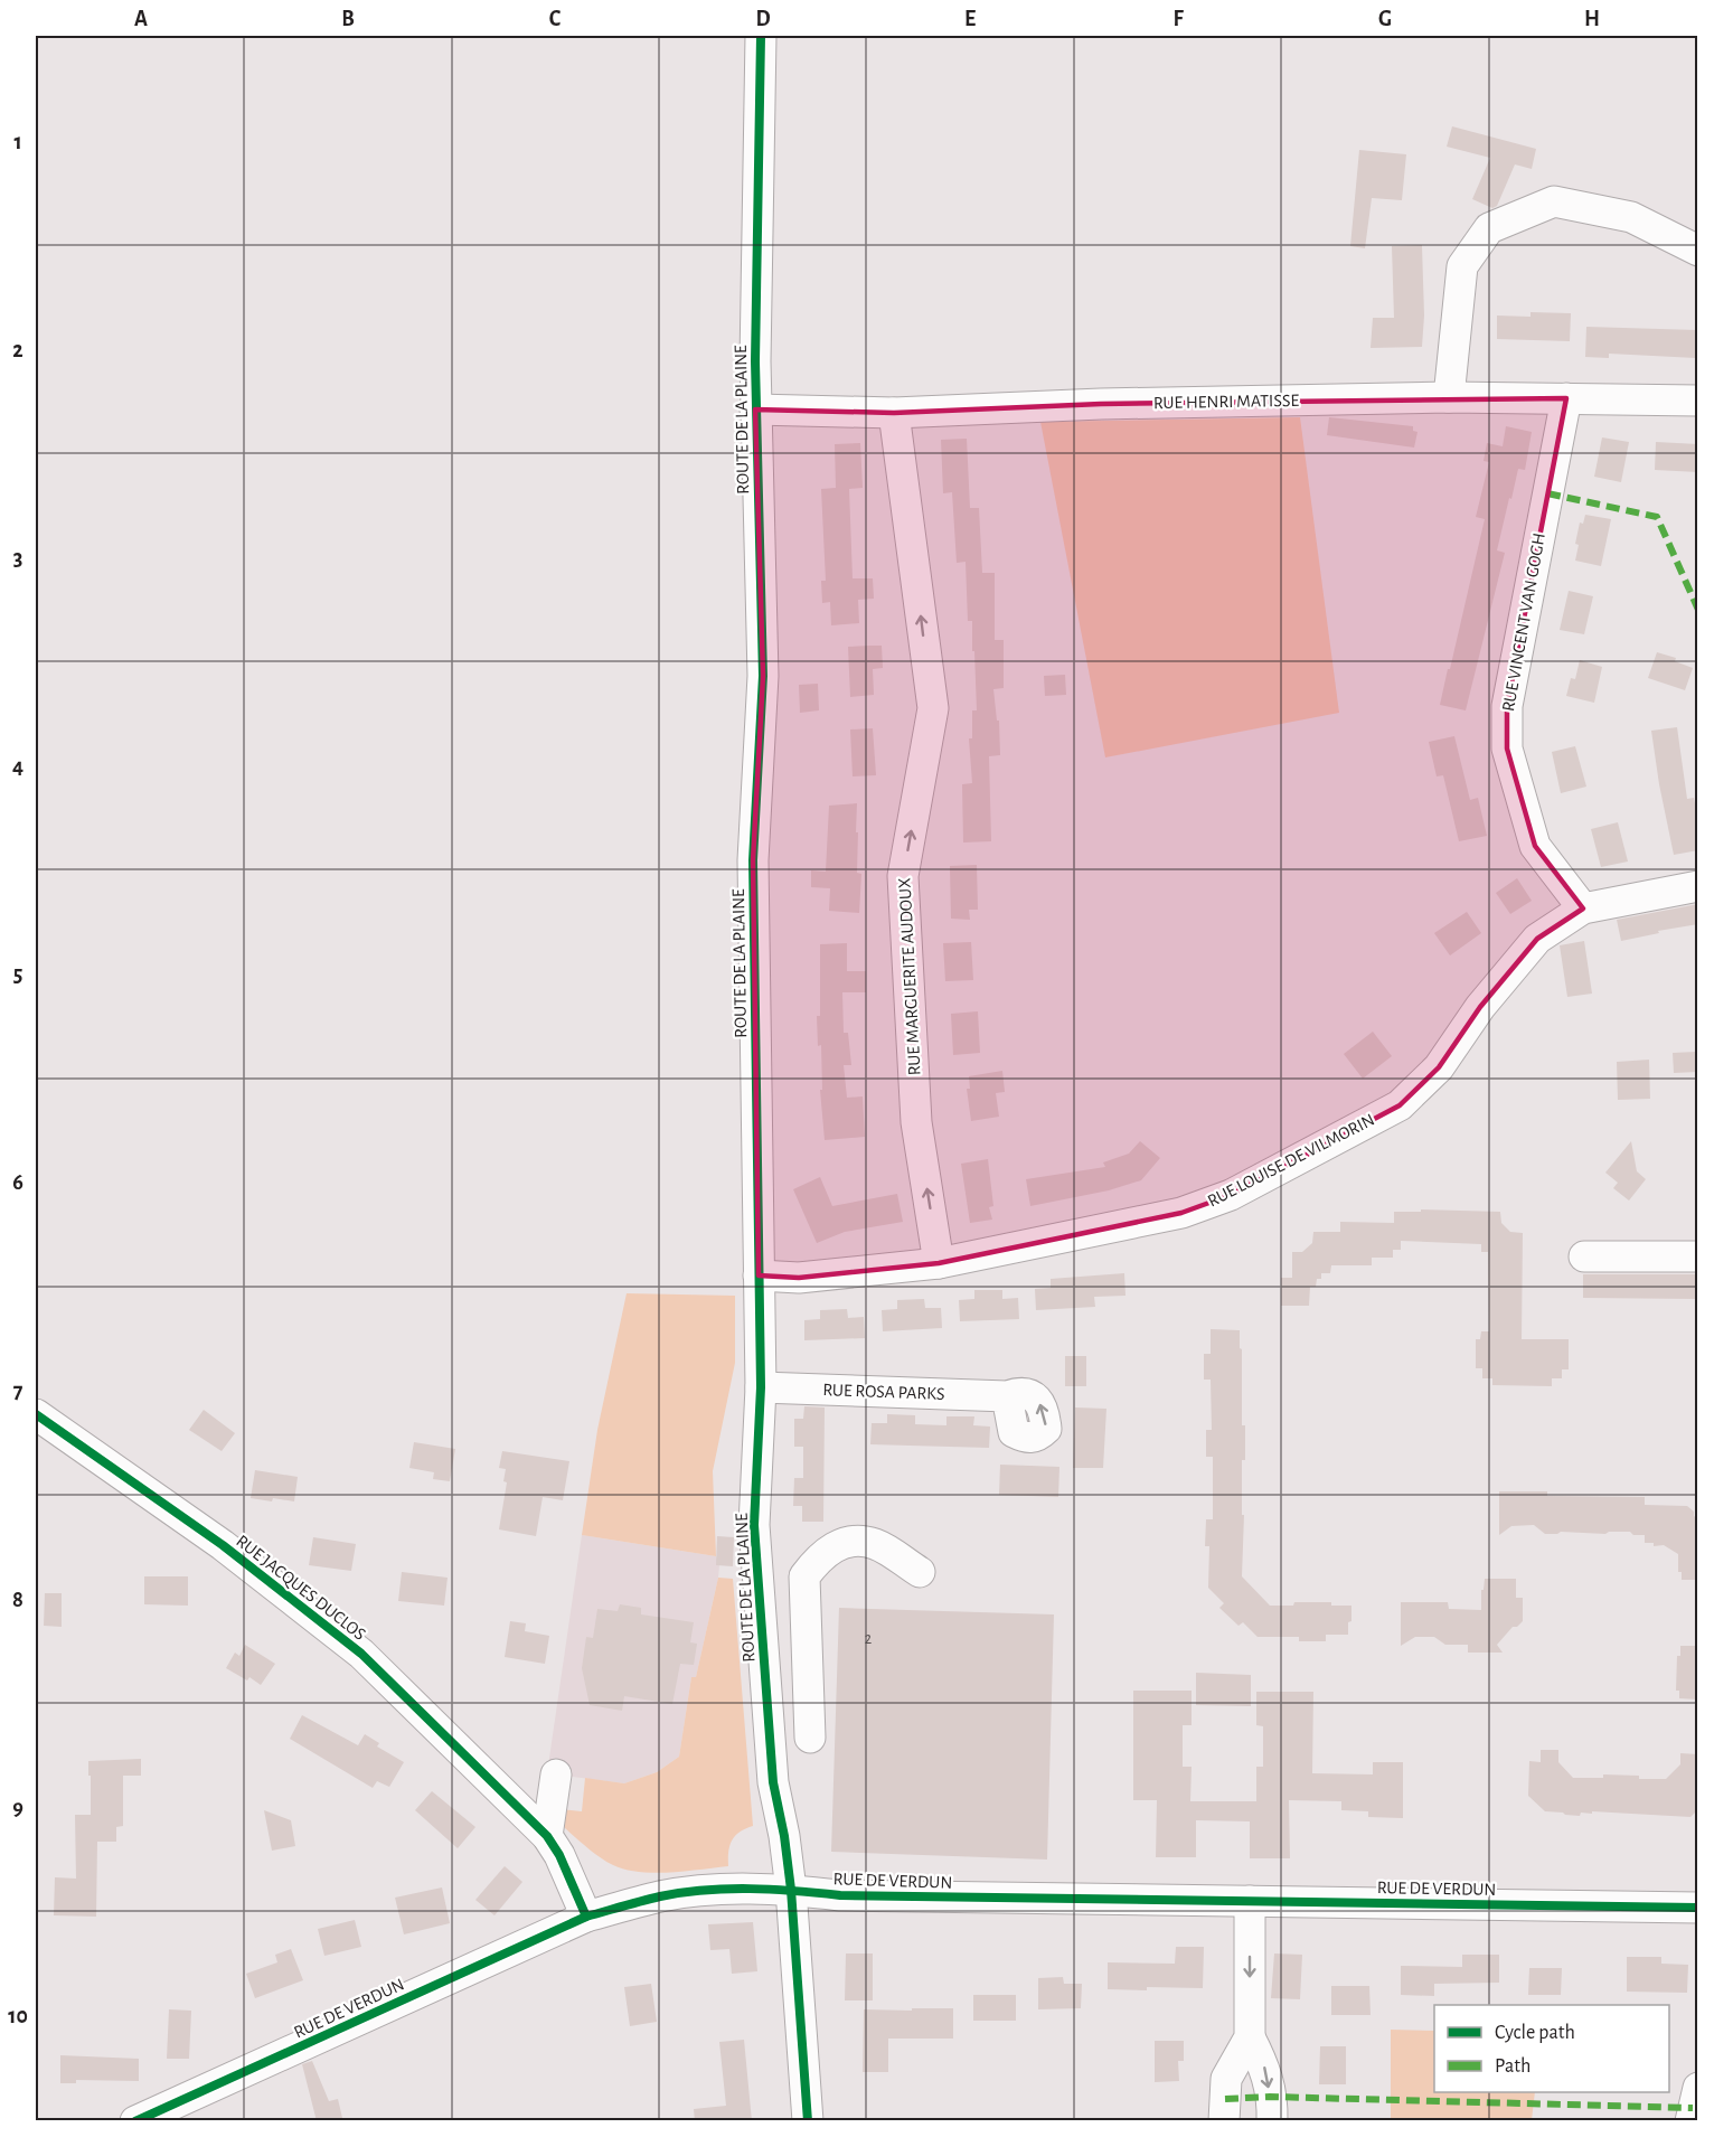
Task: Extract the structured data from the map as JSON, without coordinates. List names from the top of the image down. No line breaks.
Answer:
{"streets":{"street":["RUE HENRI MATISSE","ROUTE DE LA PLAINE","RUE VINCENT VAN GOGH","RUE MARGUERITE AUDOUX","RUE LOUISE DE VILMORIN","RUE ROSA PARKS","RUE JACQUES DUCLOS","RUE DE VERDUN"]},"crossings":[["RUE HENRI MATISSE","ROUTE DE LA PLAINE"],["RUE HENRI MATISSE","RUE VINCENT VAN GOGH"],["RUE HENRI MATISSE","RUE MARGUERITE AUDOUX"],["ROUTE DE LA PLAINE","RUE LOUISE DE VILMORIN"],["ROUTE DE LA PLAINE","RUE ROSA PARKS"],["ROUTE DE LA PLAINE","RUE DE VERDUN"],["RUE VINCENT VAN GOGH","RUE LOUISE DE VILMORIN"],["RUE MARGUERITE AUDOUX","RUE LOUISE DE VILMORIN"],["RUE JACQUES DUCLOS","RUE DE VERDUN"]],"one_way":["RUE MARGUERITE AUDOUX"],"house_numbers":["2"],"legend":["Cycle path","Path"],"grid":{"columns":["A","B","C","D","E","F","G","H"],"rows":["1","2","3","4","5","6","7","8","9","10"]}}
